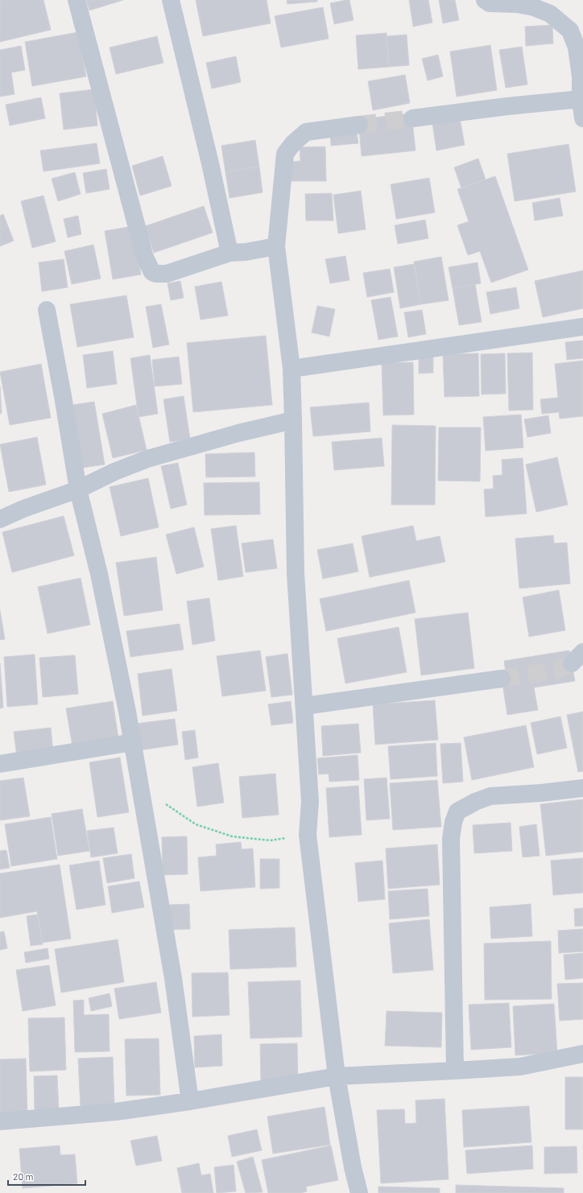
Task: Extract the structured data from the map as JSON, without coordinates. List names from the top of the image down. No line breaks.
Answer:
{"scale_bar":"20 m"}
